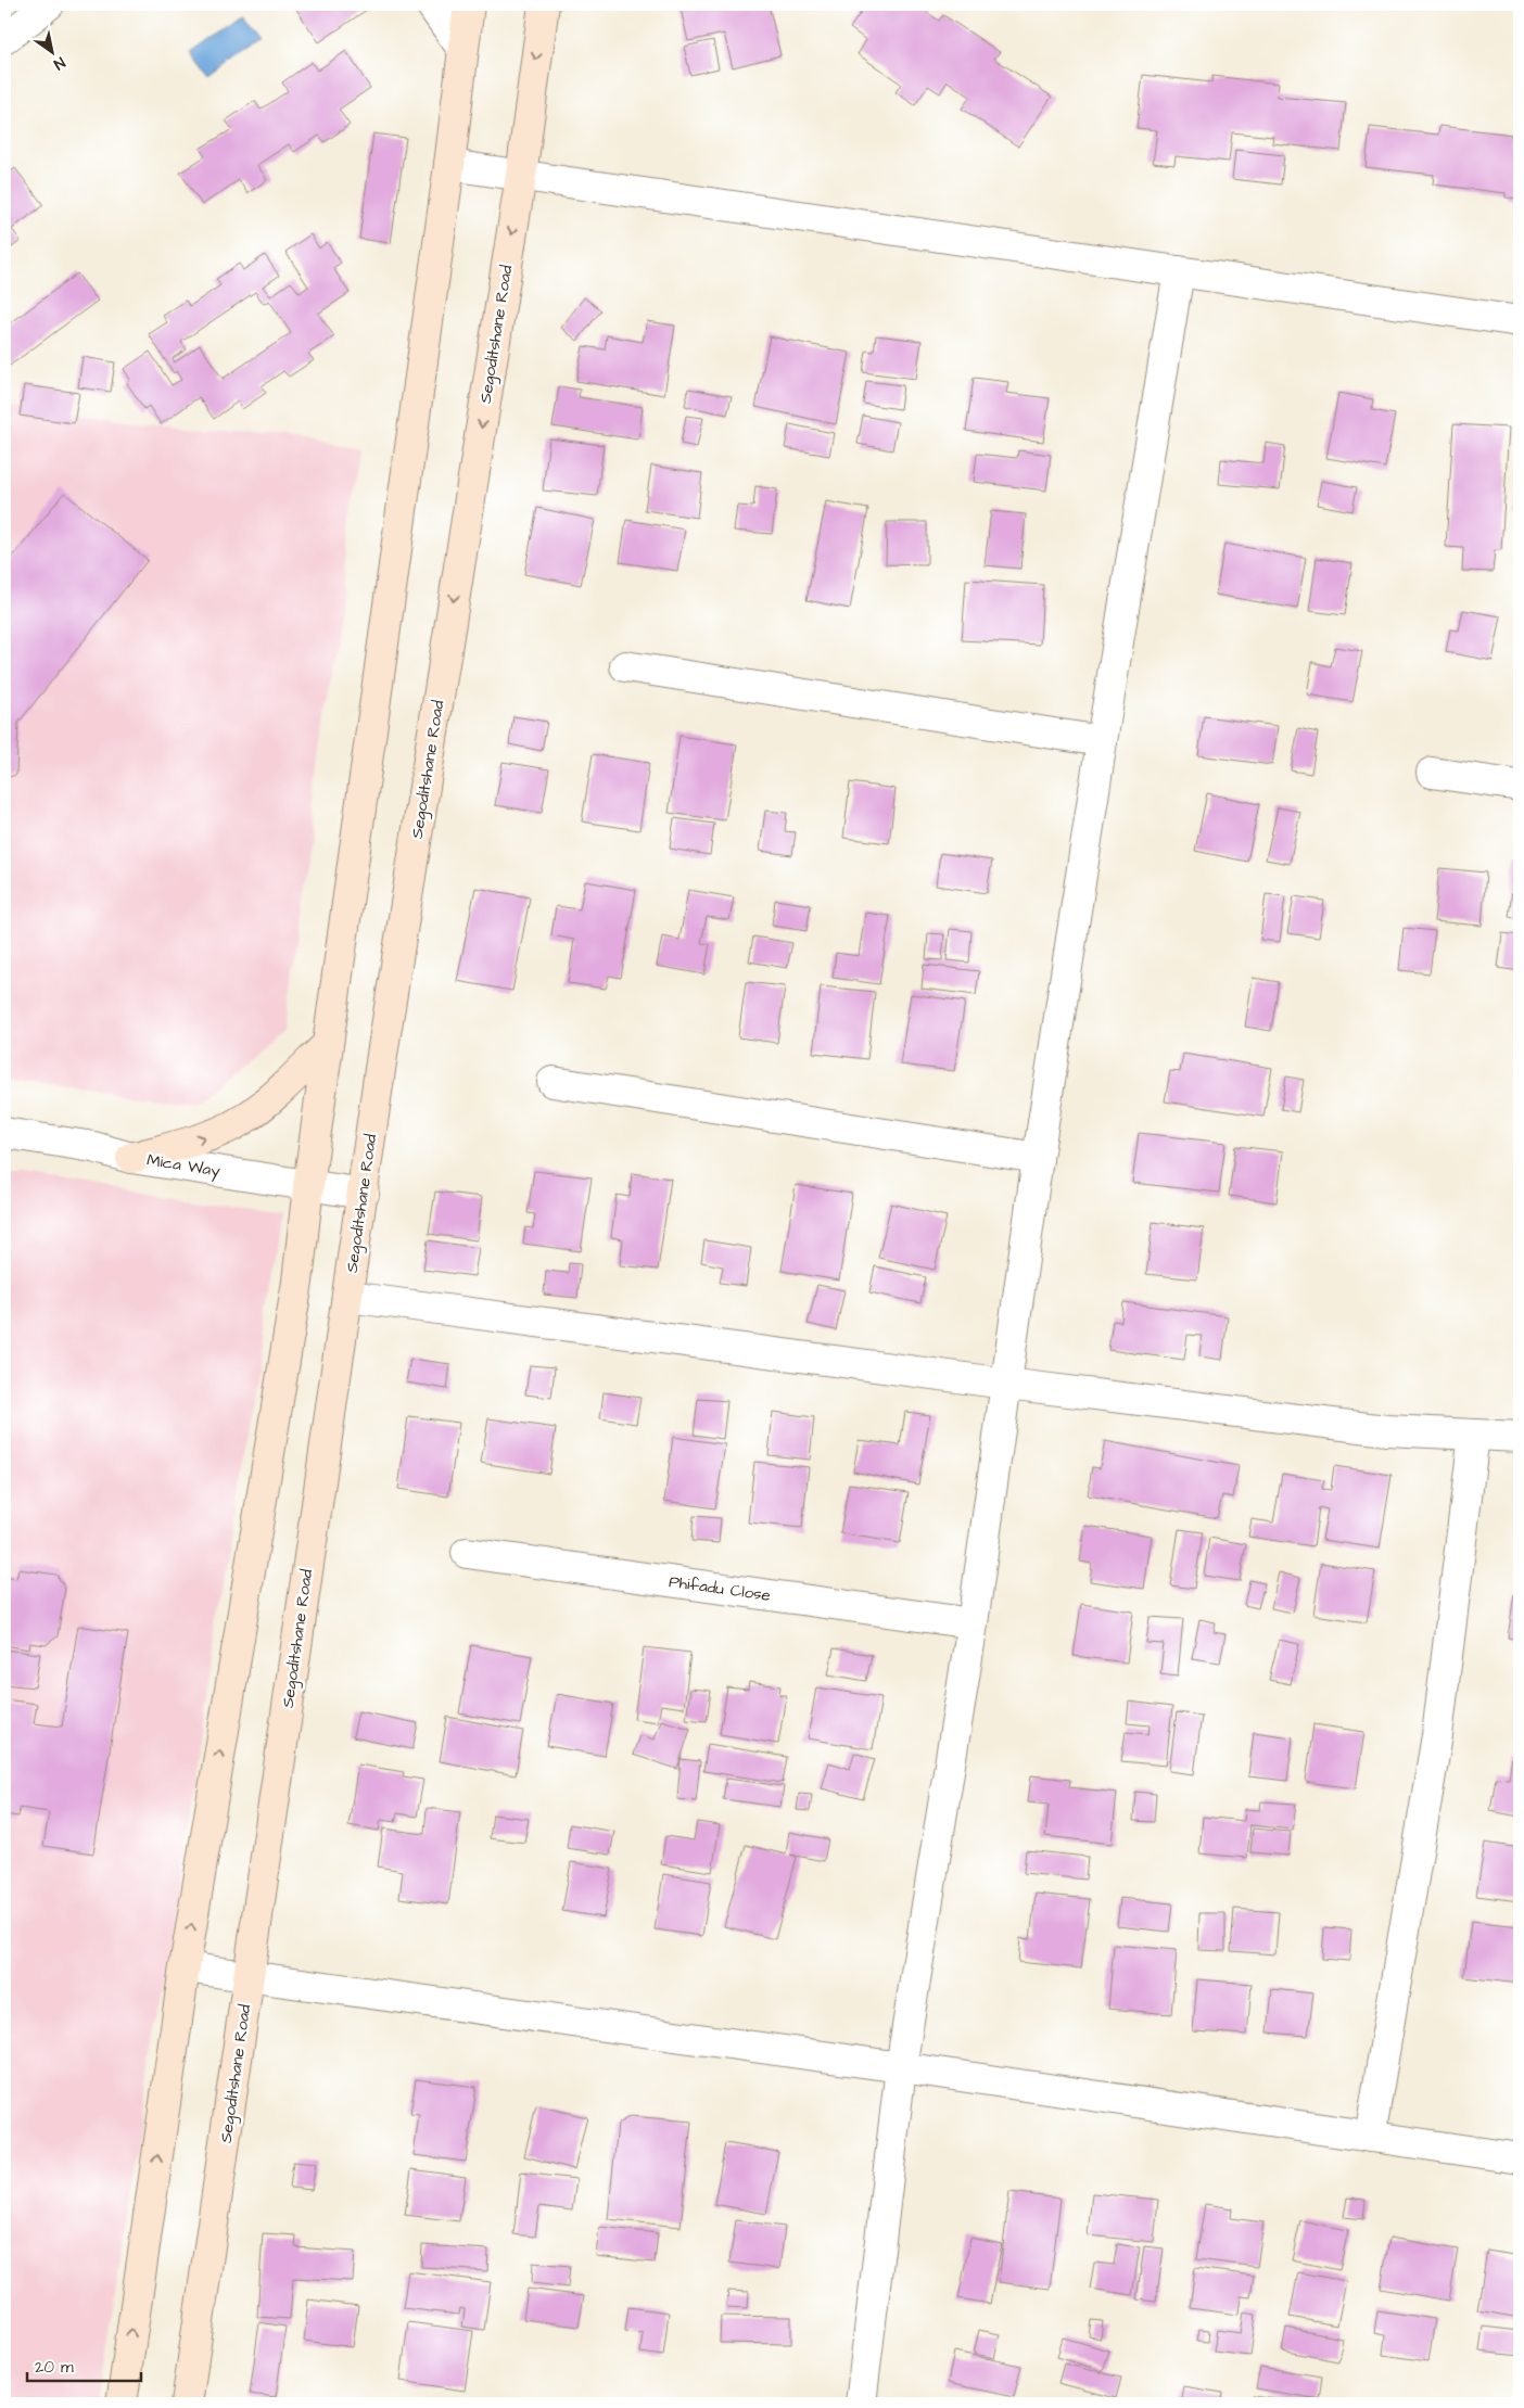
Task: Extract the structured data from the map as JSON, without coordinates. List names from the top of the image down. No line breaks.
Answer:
{"streets":{"main road":["Segoditshane Road"],"street":["Mica Way","Phifadu Close"]},"crossings":[["Segoditshane Road","Mica Way"]],"scale_bar":"20 m","north":"bottom right"}
